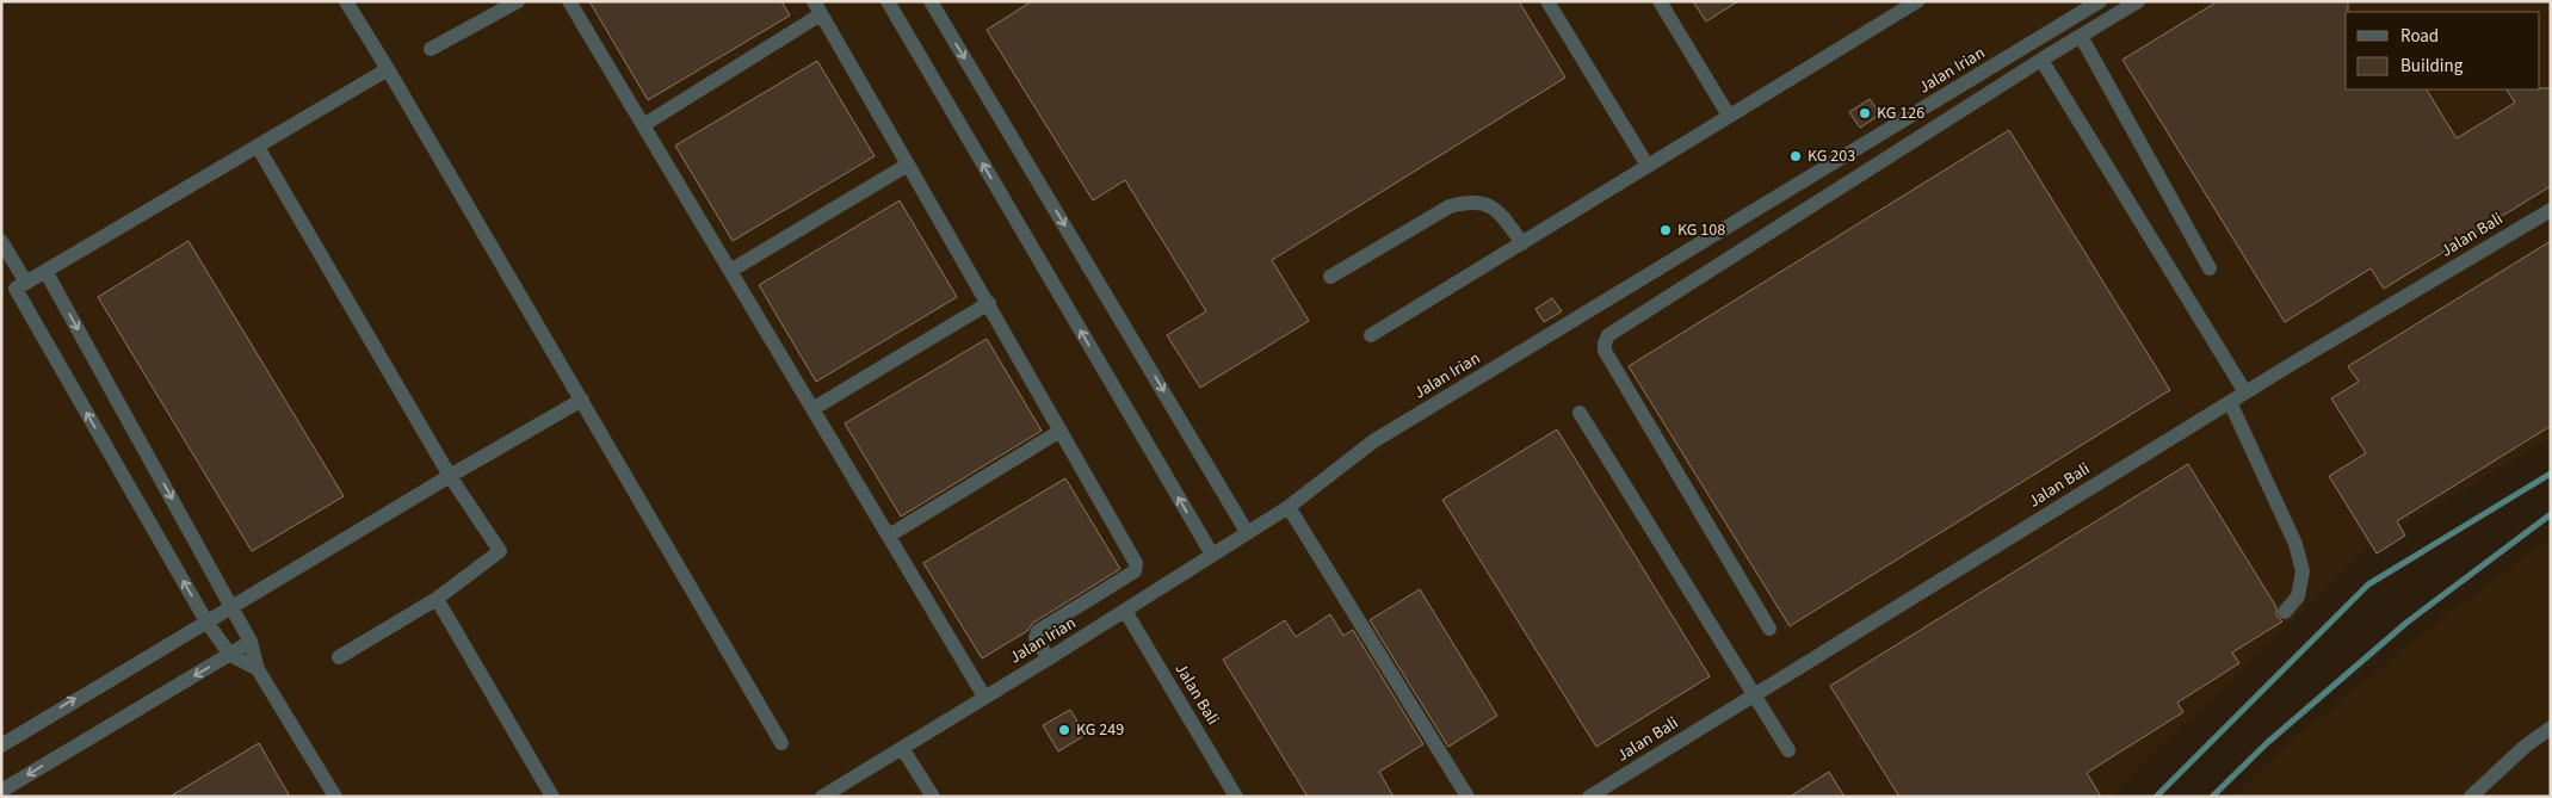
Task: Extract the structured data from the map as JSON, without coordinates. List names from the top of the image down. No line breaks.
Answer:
{"streets":{"lane":["Jalan Irian","Jalan Bali"]},"crossings":[["Jalan Irian","Jalan Bali"]],"places":["KG 126","KG 203","KG 108","KG 249"],"legend":["Road","Building"]}
